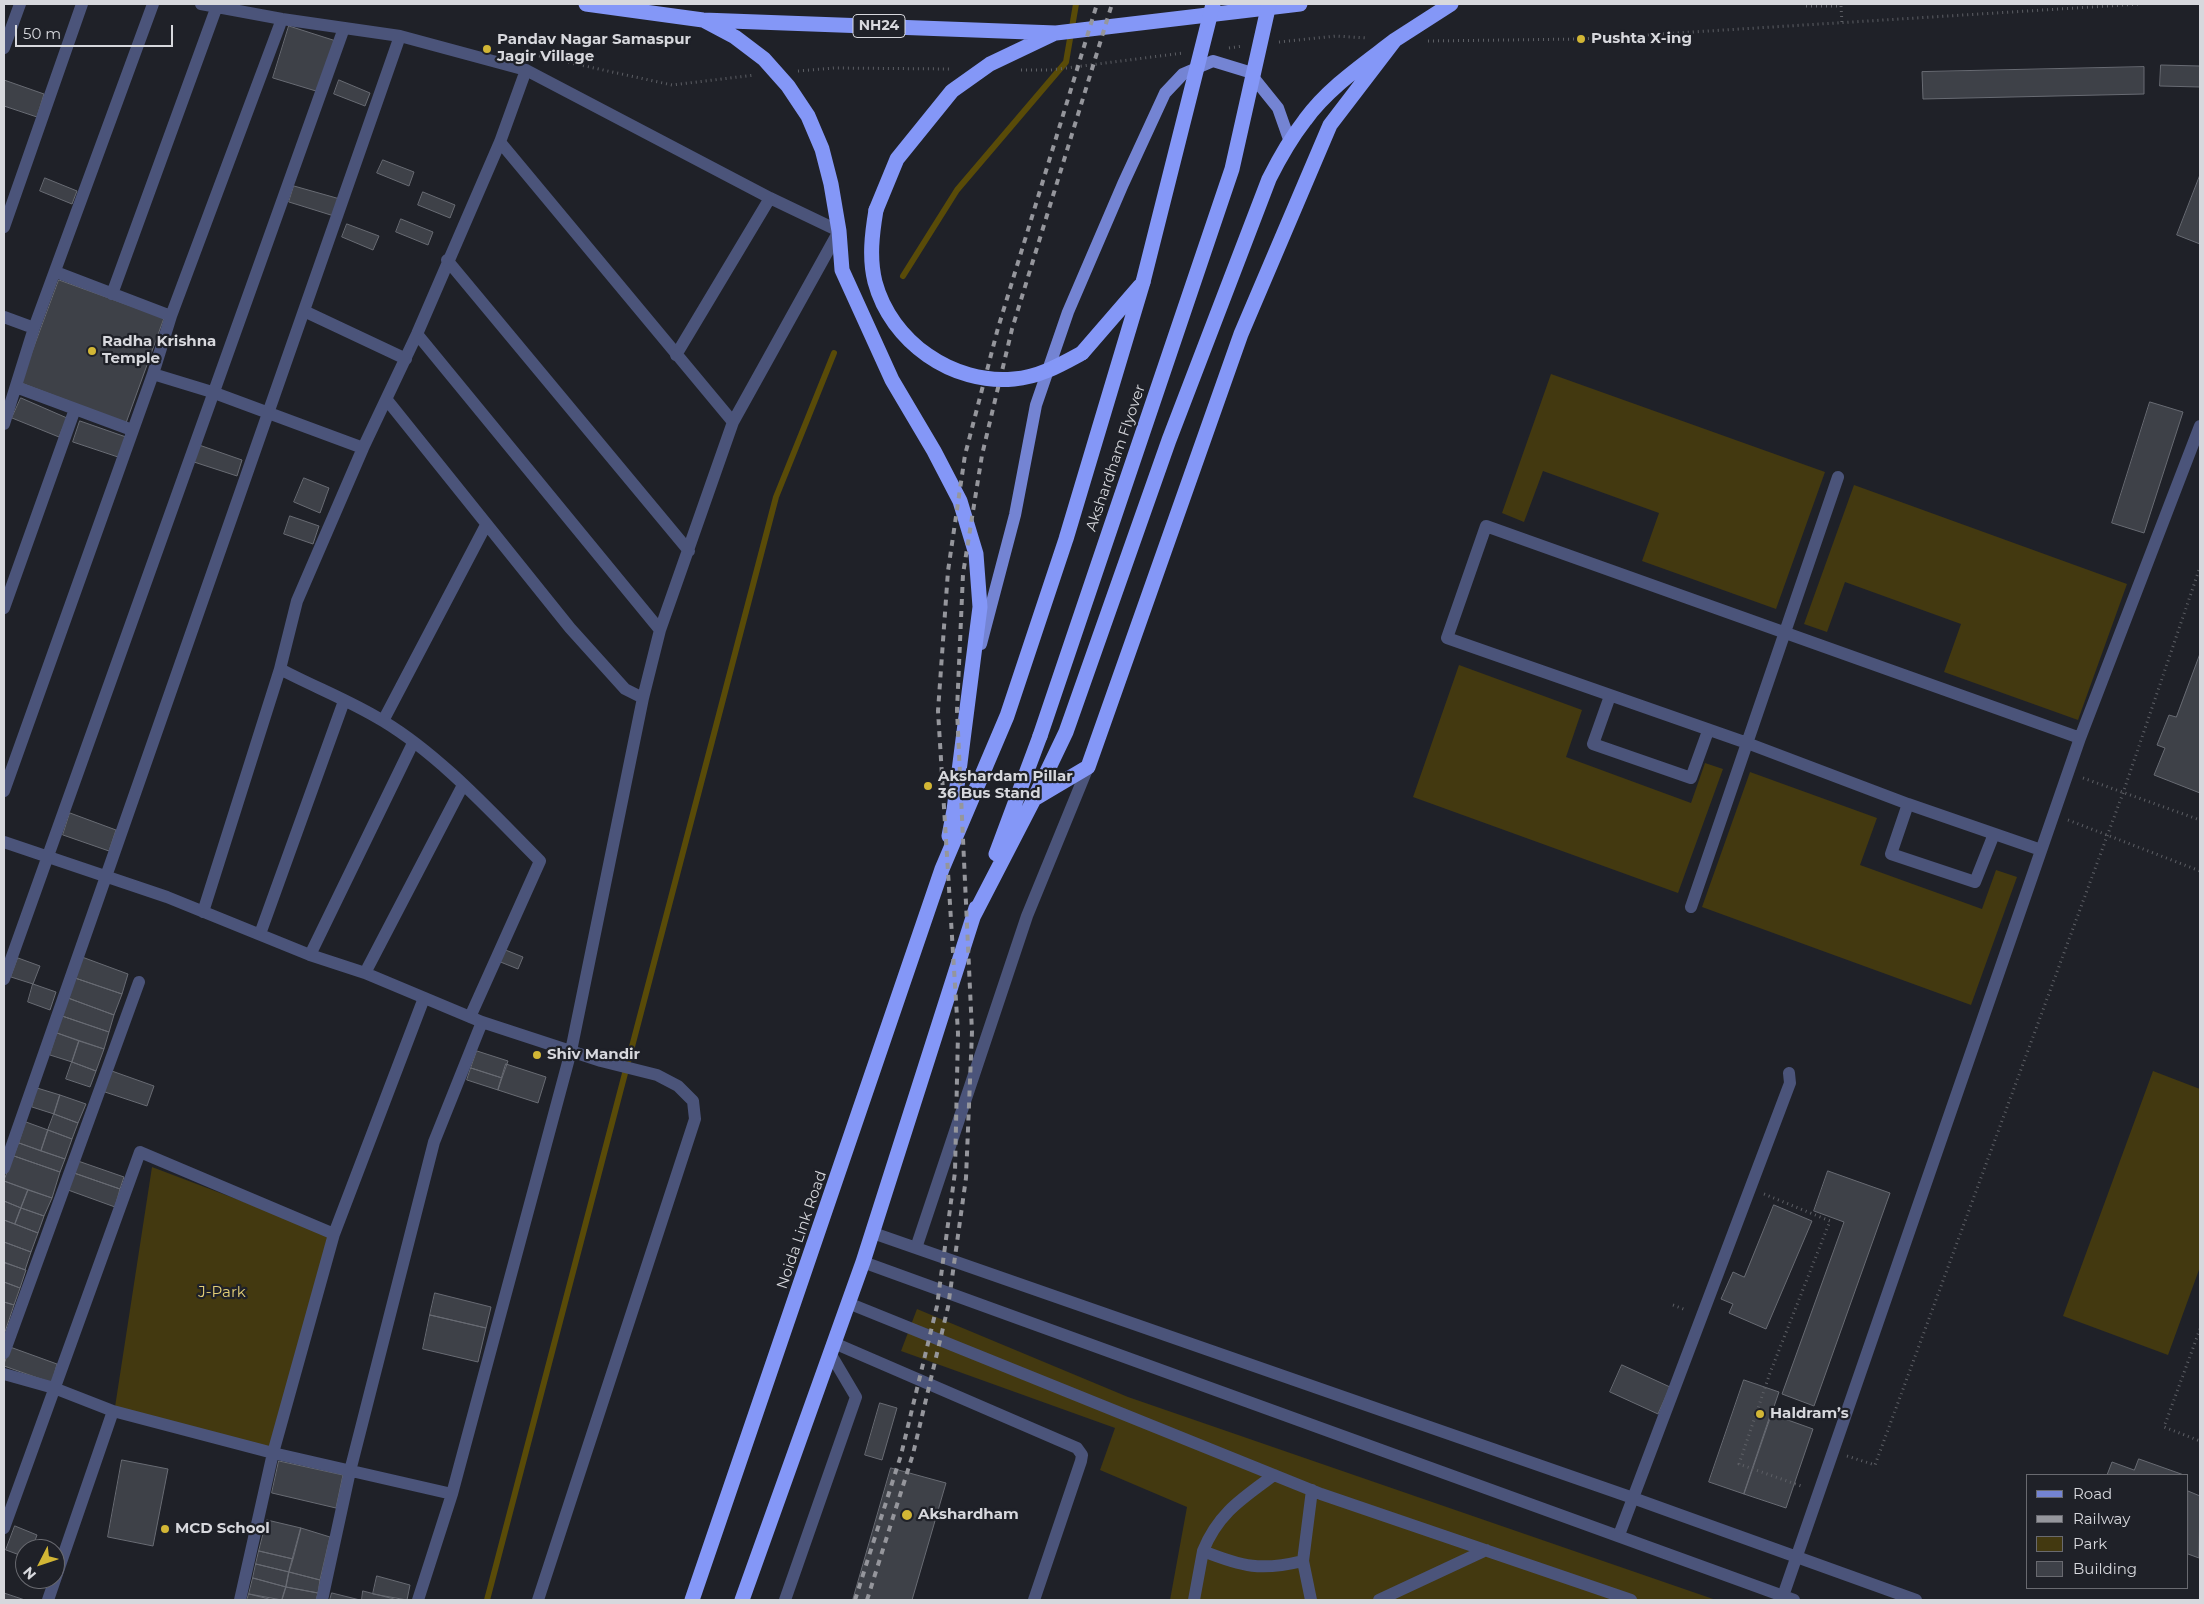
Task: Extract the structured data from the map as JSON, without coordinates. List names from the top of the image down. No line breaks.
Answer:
{"streets":{"highway":["NH24","Akshardham Flyover","Noida Link Road"]},"crossings":[["Akshardham Flyover","Noida Link Road"]],"parks":["J-Park"],"places":["Pushta X-ing","Pandav Nagar Samaspur Jagir Village","Radha Krishna Temple","Akshardam Pillar 36 Bus Stand","Shiv Mandir","Haldram’s","Akshardham","MCD School"],"legend":["Road","Railway","Park","Building"],"scale_bar":"50 m","north":"bottom left"}
